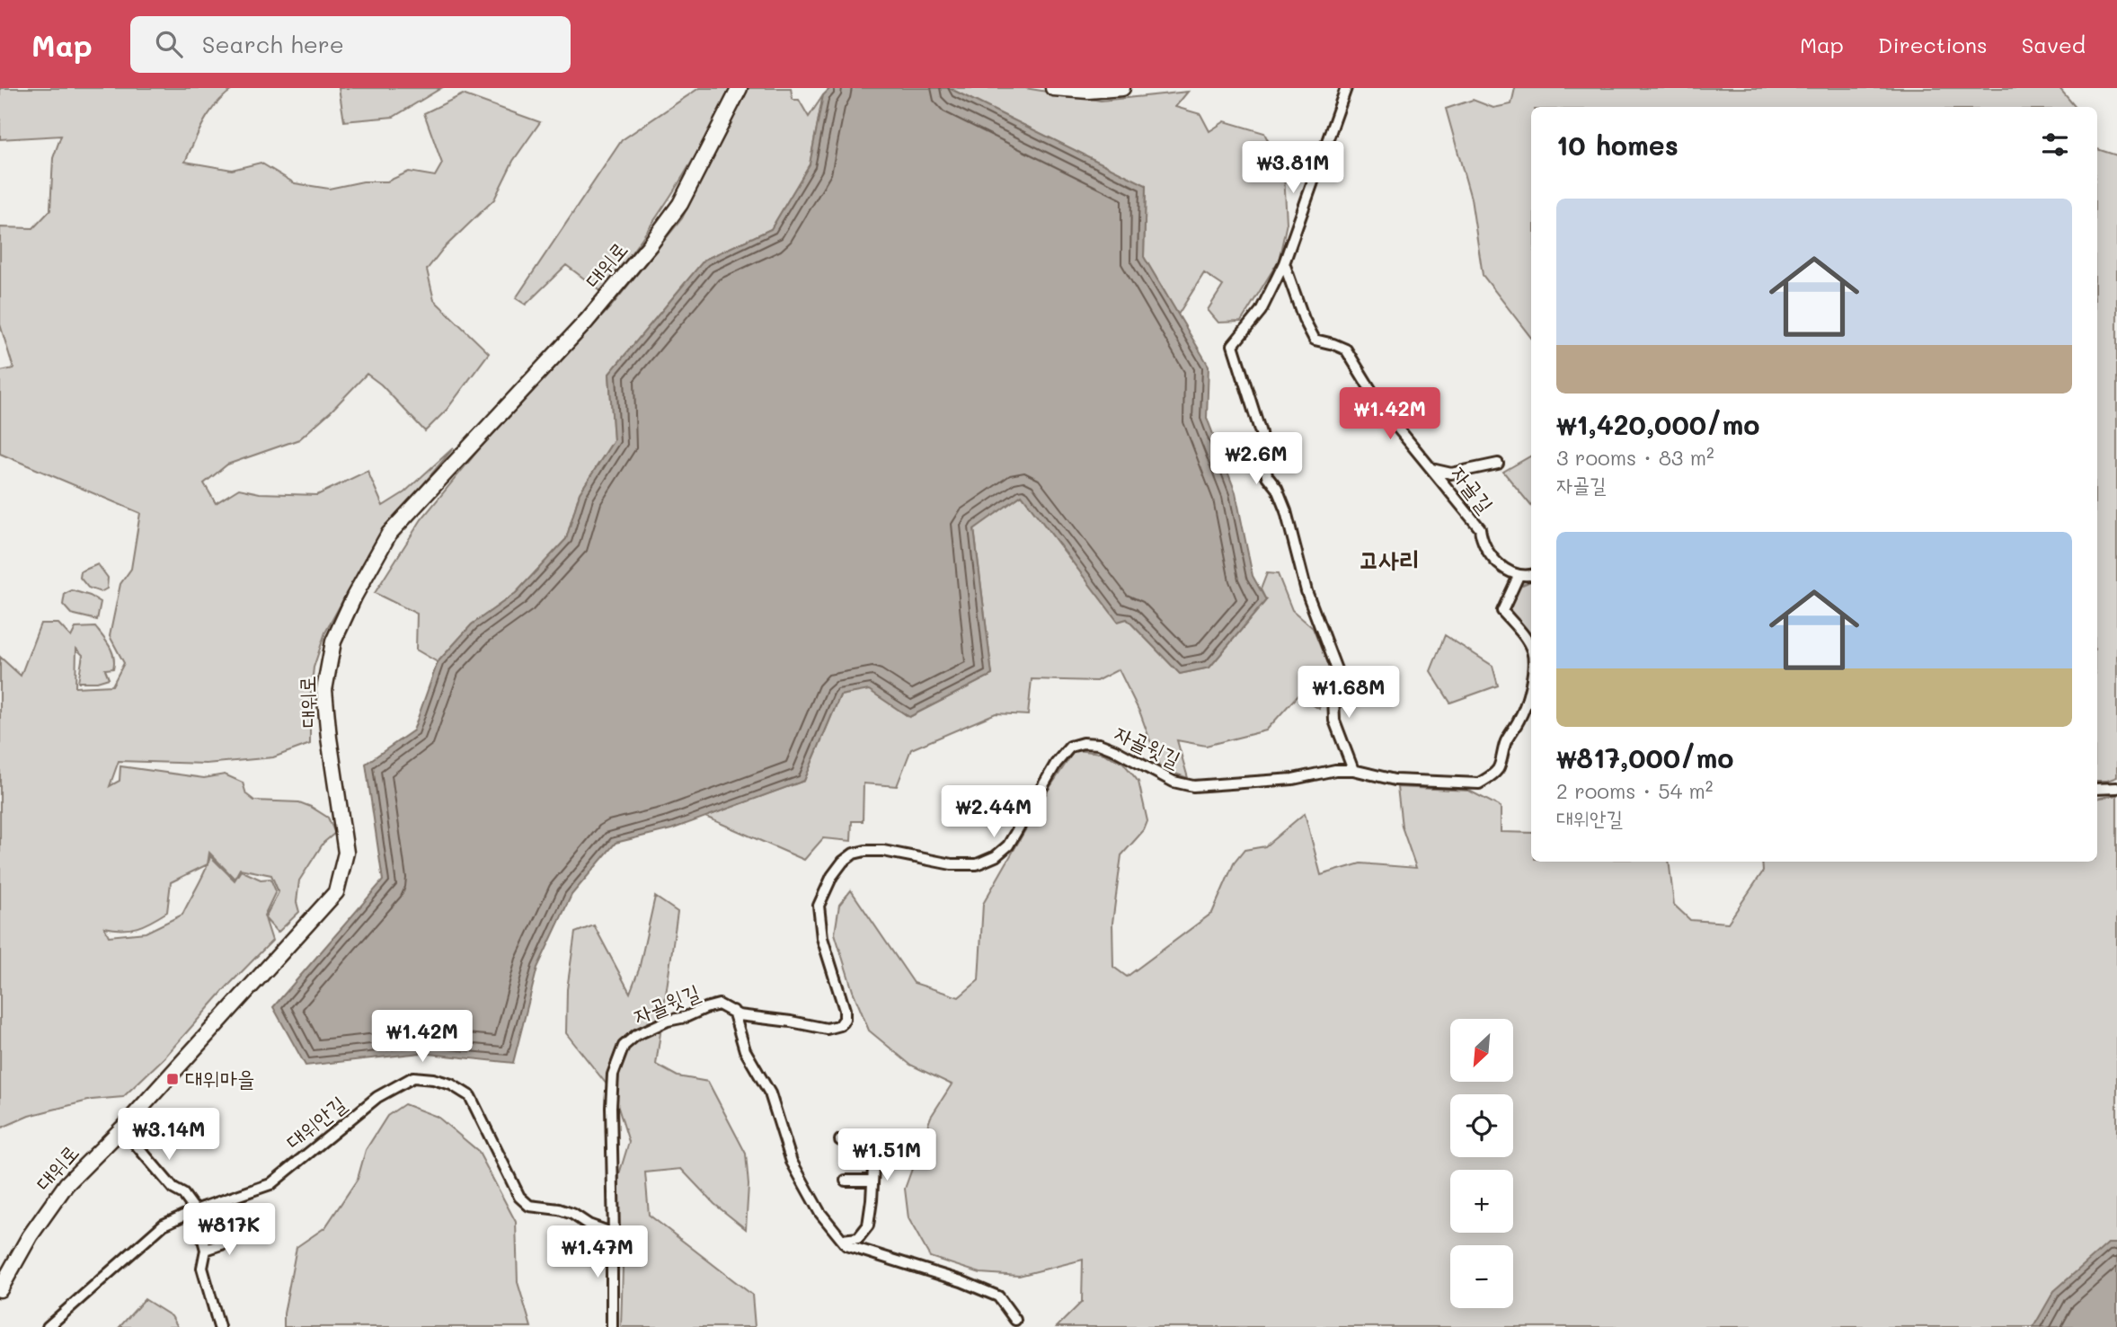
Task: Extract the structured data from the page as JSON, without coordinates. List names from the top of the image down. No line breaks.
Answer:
{"streets":{"main road":["대위로"],"street":["자골길","자골윗길","대위안길"]},"crossings":[["자골길","자골윗길"],["자골윗길","대위안길"]],"districts":["고사리"],"places":{"transit":["대위마을"]},"north":"bottom left","page":{"header":"Map","search":"Search here","nav":["Map","Directions","Saved"],"heading":"10 homes","price":["₩3.81M","₩1.42M","₩2.6M","₩1.68M","₩2.44M","₩1.42M","₩3.14M","₩1.51M","₩817K","₩1.47M"],"list":[{"name":"₩1,420,000/mo","note":"3 rooms · 83 m² · 자골길"},{"name":"₩817,000/mo","note":"2 rooms · 54 m² · 대위안길"}],"map_buttons":["+","−"]}}
